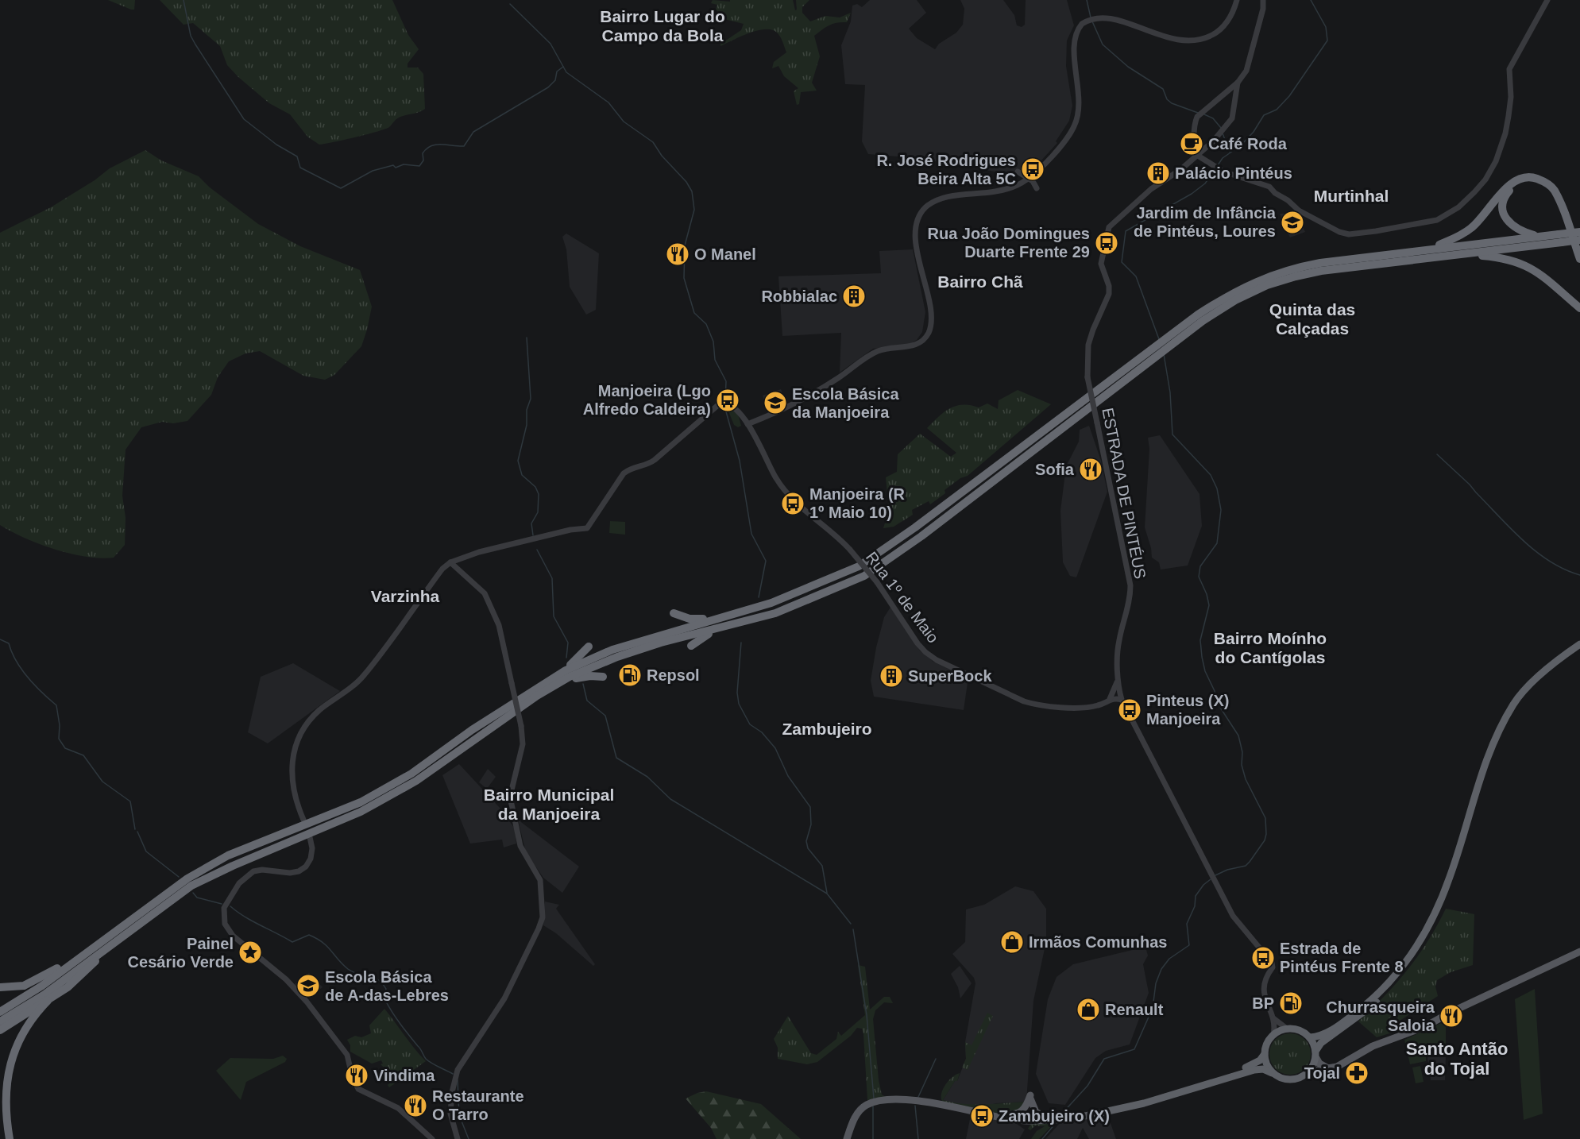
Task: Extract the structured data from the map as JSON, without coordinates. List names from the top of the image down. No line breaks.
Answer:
{"streets":{"street":["ESTRADA DE PINTÉUS","Rua 1º de Maio"]},"crossings":[["ESTRADA DE PINTÉUS","Rua 1º de Maio"]],"districts":["Bairro Lugar do Campo da Bola","Murtinhal","Bairro Chã","Quinta das Calçadas","Varzinha","Bairro Moínho do Cantígolas","Zambujeiro","Bairro Municipal da Manjoeira","Santo Antão do Tojal"],"places":{"cafe":["Café Roda"],"bus stop":["R. José Rodrigues Beira Alta 5C","Rua João Domingues Duarte Frente 29","Manjoeira (Lgo Alfredo Caldeira)","Manjoeira (R 1º Maio 10)","Pinteus (X) Manjoeira","Estrada de Pintéus Frente 8","Zambujeiro (X)"],"building":["Palácio Pintéus","Robbialac","SuperBock"],"school or university":["Jardim de Infância de Pintéus, Loures","Escola Básica da Manjoeira","Escola Básica de A-das-Lebres"],"restaurant":["O Manel","Sofia","Churrasqueira Saloia","Vindima","Restaurante O Tarro"],"fuel station":["Repsol","BP"],"shop":["Irmãos Comunhas","Renault"],"place":["Painel Cesário Verde"],"pharmacy":["Tojal"]}}
